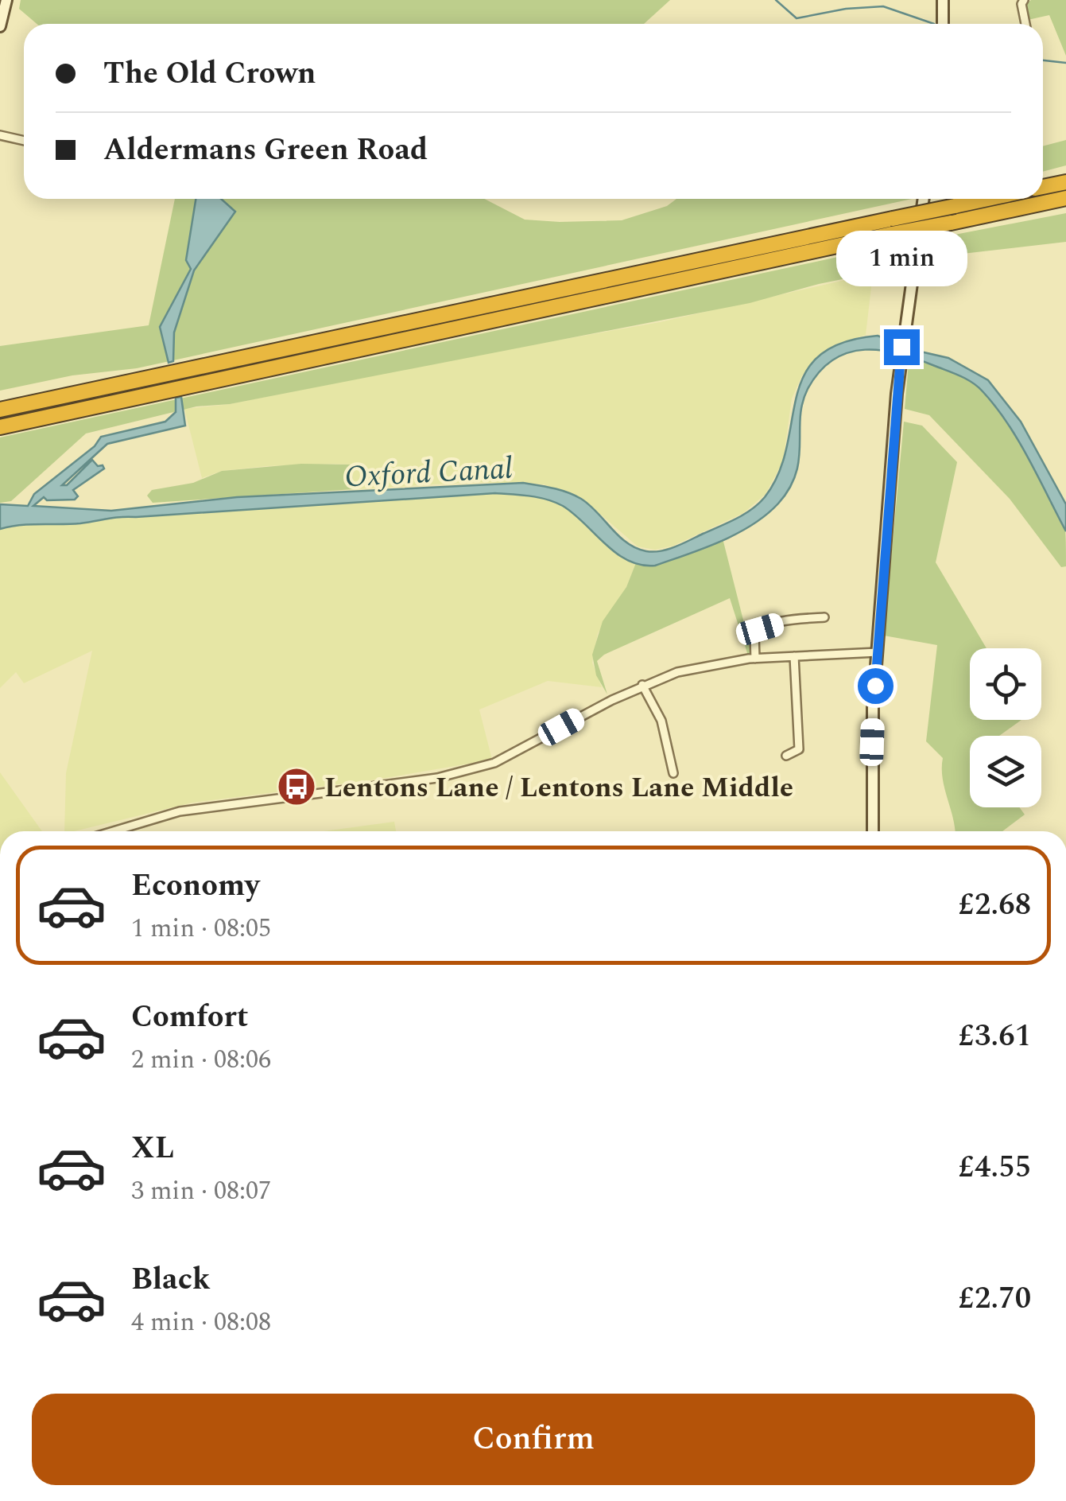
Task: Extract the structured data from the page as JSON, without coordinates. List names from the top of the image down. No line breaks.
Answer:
{"water":["Oxford Canal"],"places":{"bus stop":["Lentons Lane / Lentons Lane Middle"]},"page":{"banner":["The Old Crown","Aldermans Green Road"],"bubble":"1 min","list":[{"name":"Economy","note":"1 min · 08:05","value":"£2.68"},{"name":"Comfort","note":"2 min · 08:06","value":"£3.61"},{"name":"XL","note":"3 min · 08:07","value":"£4.55"},{"name":"Black","note":"4 min · 08:08","value":"£2.70"}],"buttons":"Confirm"}}
